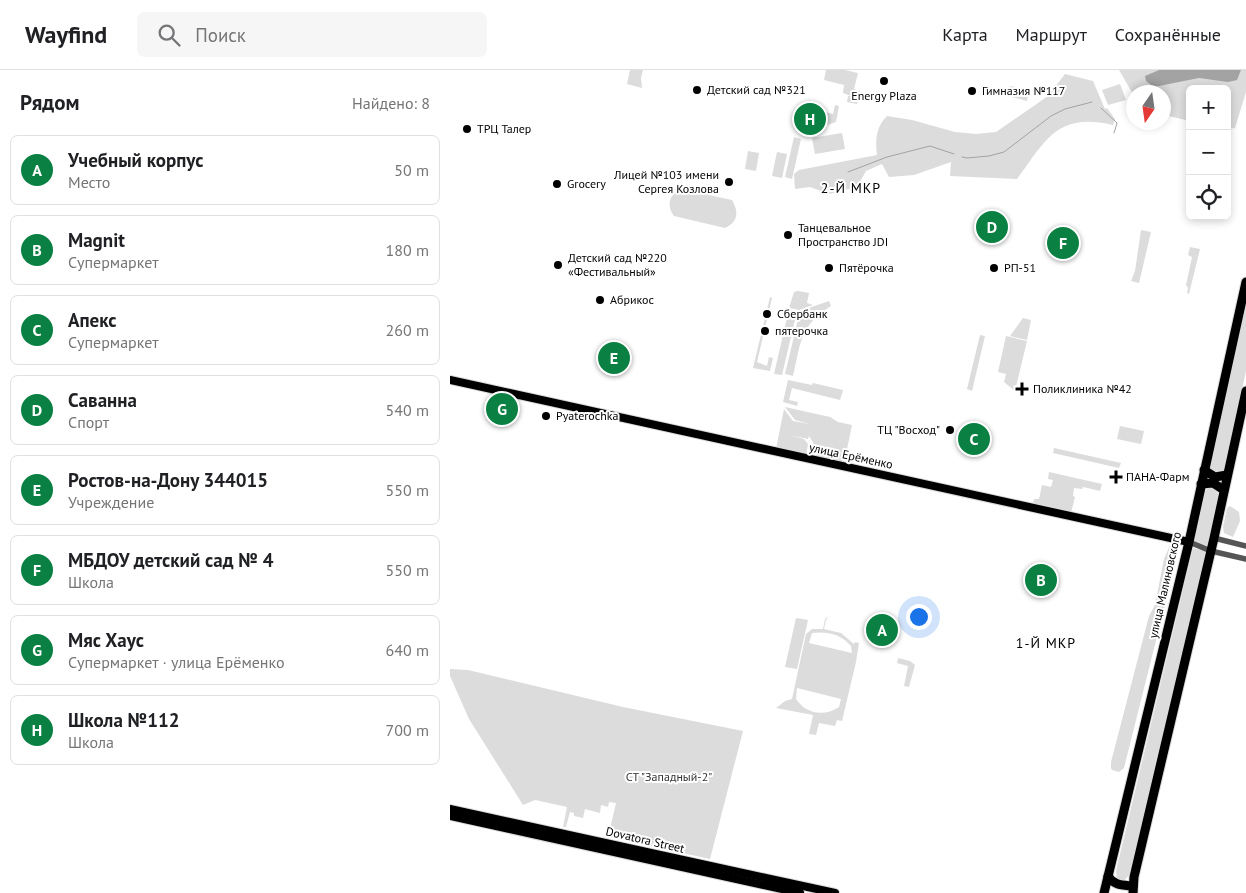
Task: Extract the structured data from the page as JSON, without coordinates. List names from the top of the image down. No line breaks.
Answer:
{"streets":{"highway":["улица Малиновского"],"main road":["улица Ерёменко","Dovatora Street"]},"crossings":[["улица Ерёменко","улица Малиновского"]],"districts":["2-Й МКР","1-Й МКР"],"parks":["СТ \"Западный-2\""],"places":{"other":["Energy Plaza","Детский сад №321","Гимназия №117","ТРЦ Талер","Лицей №103 имени Сергея Козлова","Grocery","Танцевальное Пространство JDI","Детский сад №220 «Фестивальный»","Пятёрочка","РП-51","Абрикос","Сбербанк","пятерочка","Pyaterochka","ТЦ \"Восход\""],"health":["Поликлиника №42","ПАНА-Фарм"]},"north":"bottom","page":{"header":"Wayfind","search":"Поиск","nav":["Карта","Маршрут","Сохранённые"],"heading":["Рядом","Найдено: 8"],"map_buttons":["+","−"],"pins":["H","D","F","E","G","C","B","A"],"list":[{"mark":"A","name":"Учебный корпус","note":"Место","value":"50 m"},{"mark":"B","name":"Magnit","note":"Супермаркет","value":"180 m"},{"mark":"C","name":"Апекс","note":"Супермаркет","value":"260 m"},{"mark":"D","name":"Саванна","note":"Спорт","value":"540 m"},{"mark":"E","name":"Ростов-на-Дону 344015","note":"Учреждение","value":"550 m"},{"mark":"F","name":"МБДОУ детский сад № 4","note":"Школа","value":"550 m"},{"mark":"G","name":"Мяс Хаус","note":"Супермаркет · улица Ерёменко","value":"640 m"},{"mark":"H","name":"Школа №112","note":"Школа","value":"700 m"}]}}
